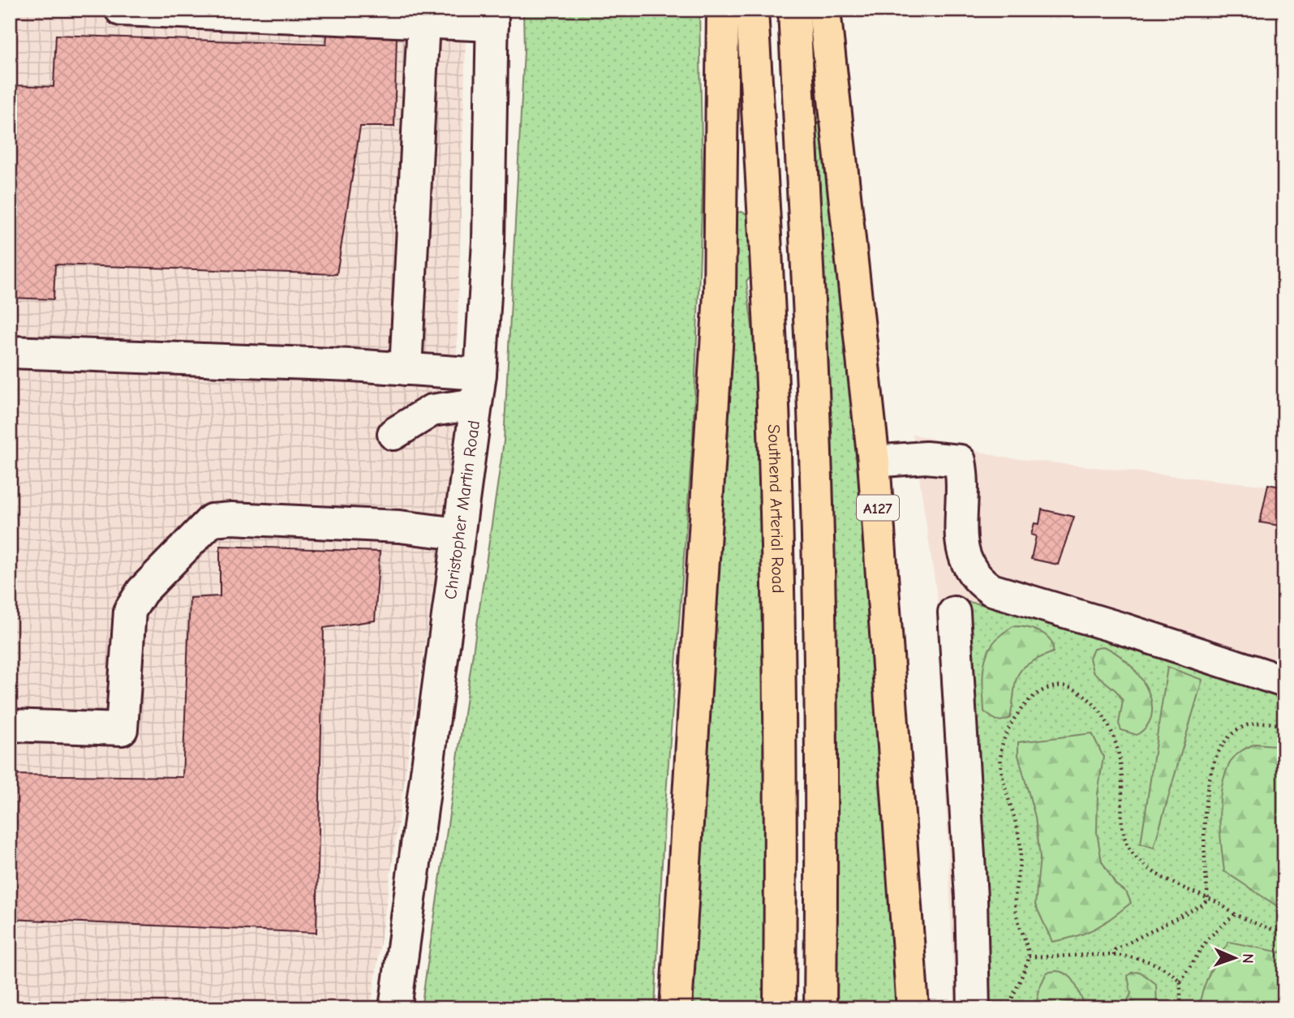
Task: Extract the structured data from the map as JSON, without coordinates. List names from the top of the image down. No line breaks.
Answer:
{"streets":{"highway":["A127","Southend Arterial Road"],"street":["Christopher Martin Road"]},"north":"right"}
